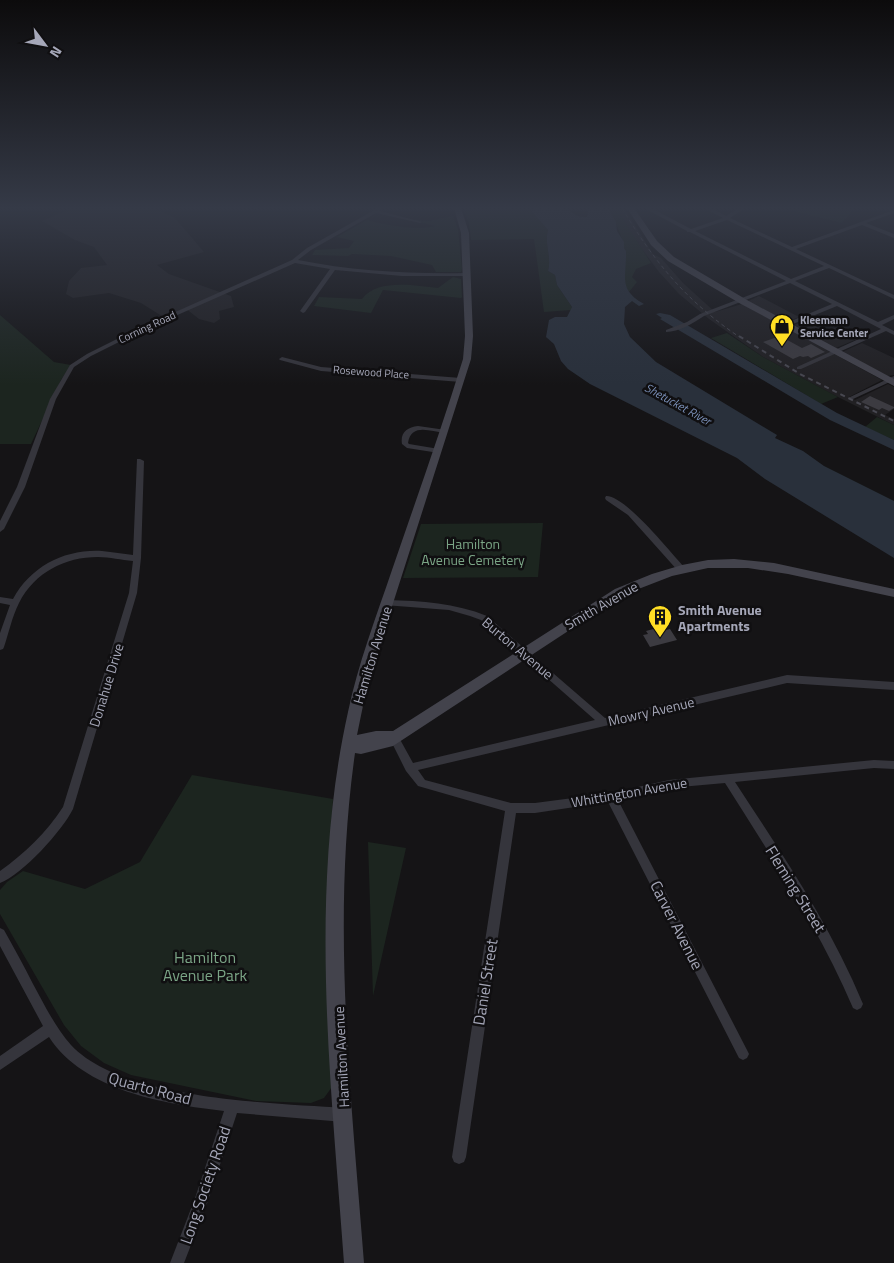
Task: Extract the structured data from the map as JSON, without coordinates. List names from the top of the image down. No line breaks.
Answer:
{"streets":{"main road":["Smith Avenue","Hamilton Avenue"],"street":["Corning Road","Rosewood Place","Burton Avenue","Donahue Drive","Mowry Avenue","Whittington Avenue","Fleming Street","Carver Avenue","Daniel Street","Quarto Road","Long Society Road"]},"crossings":[["Rosewood Place","Hamilton Avenue"],["Smith Avenue","Burton Avenue"],["Smith Avenue","Hamilton Avenue"],["Smith Avenue","Whittington Avenue"],["Burton Avenue","Hamilton Avenue"],["Burton Avenue","Mowry Avenue"],["Hamilton Avenue","Quarto Road"],["Mowry Avenue","Whittington Avenue"],["Whittington Avenue","Fleming Street"],["Whittington Avenue","Carver Avenue"],["Whittington Avenue","Daniel Street"],["Quarto Road","Long Society Road"]],"water":["Shetucket River"],"parks":["Hamilton Avenue Cemetery","Hamilton Avenue Park"],"places":{"shop":["Kleemann Service Center"],"building":["Smith Avenue Apartments"]},"north":"bottom right"}
